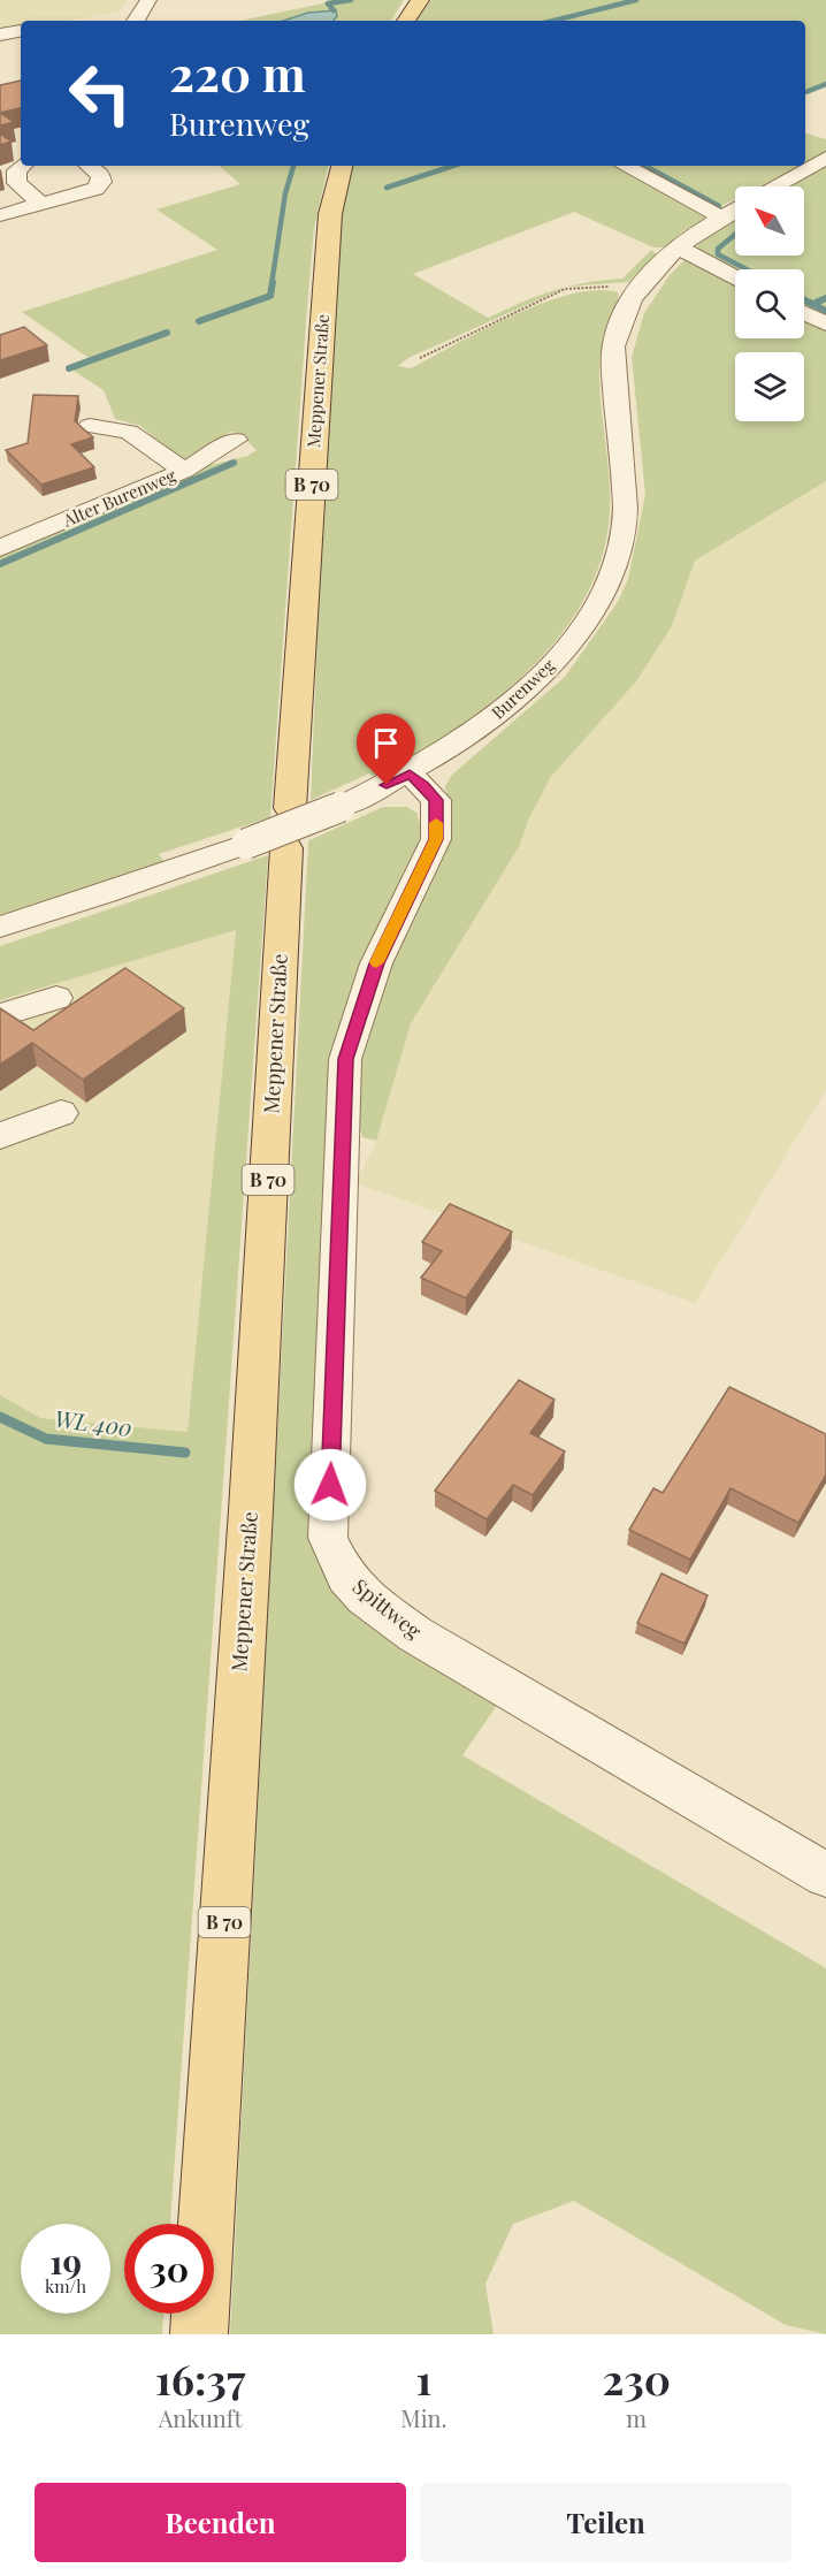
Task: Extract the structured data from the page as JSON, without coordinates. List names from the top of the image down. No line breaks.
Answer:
{"streets":{"main road":["Meppener Straße","B 70"],"street":["Alter Burenweg","Burenweg","Spittweg"]},"crossings":[["Meppener Straße","Burenweg"],["Burenweg","Spittweg"]],"water":["WL 400"],"north":"top left","page":{"turn":["220 m","Burenweg"],"speed":"19 km/h","limit":"30","eta":["16:37","Ankunft","1","Min.","230","m"],"buttons":["Beenden","Teilen"]}}
